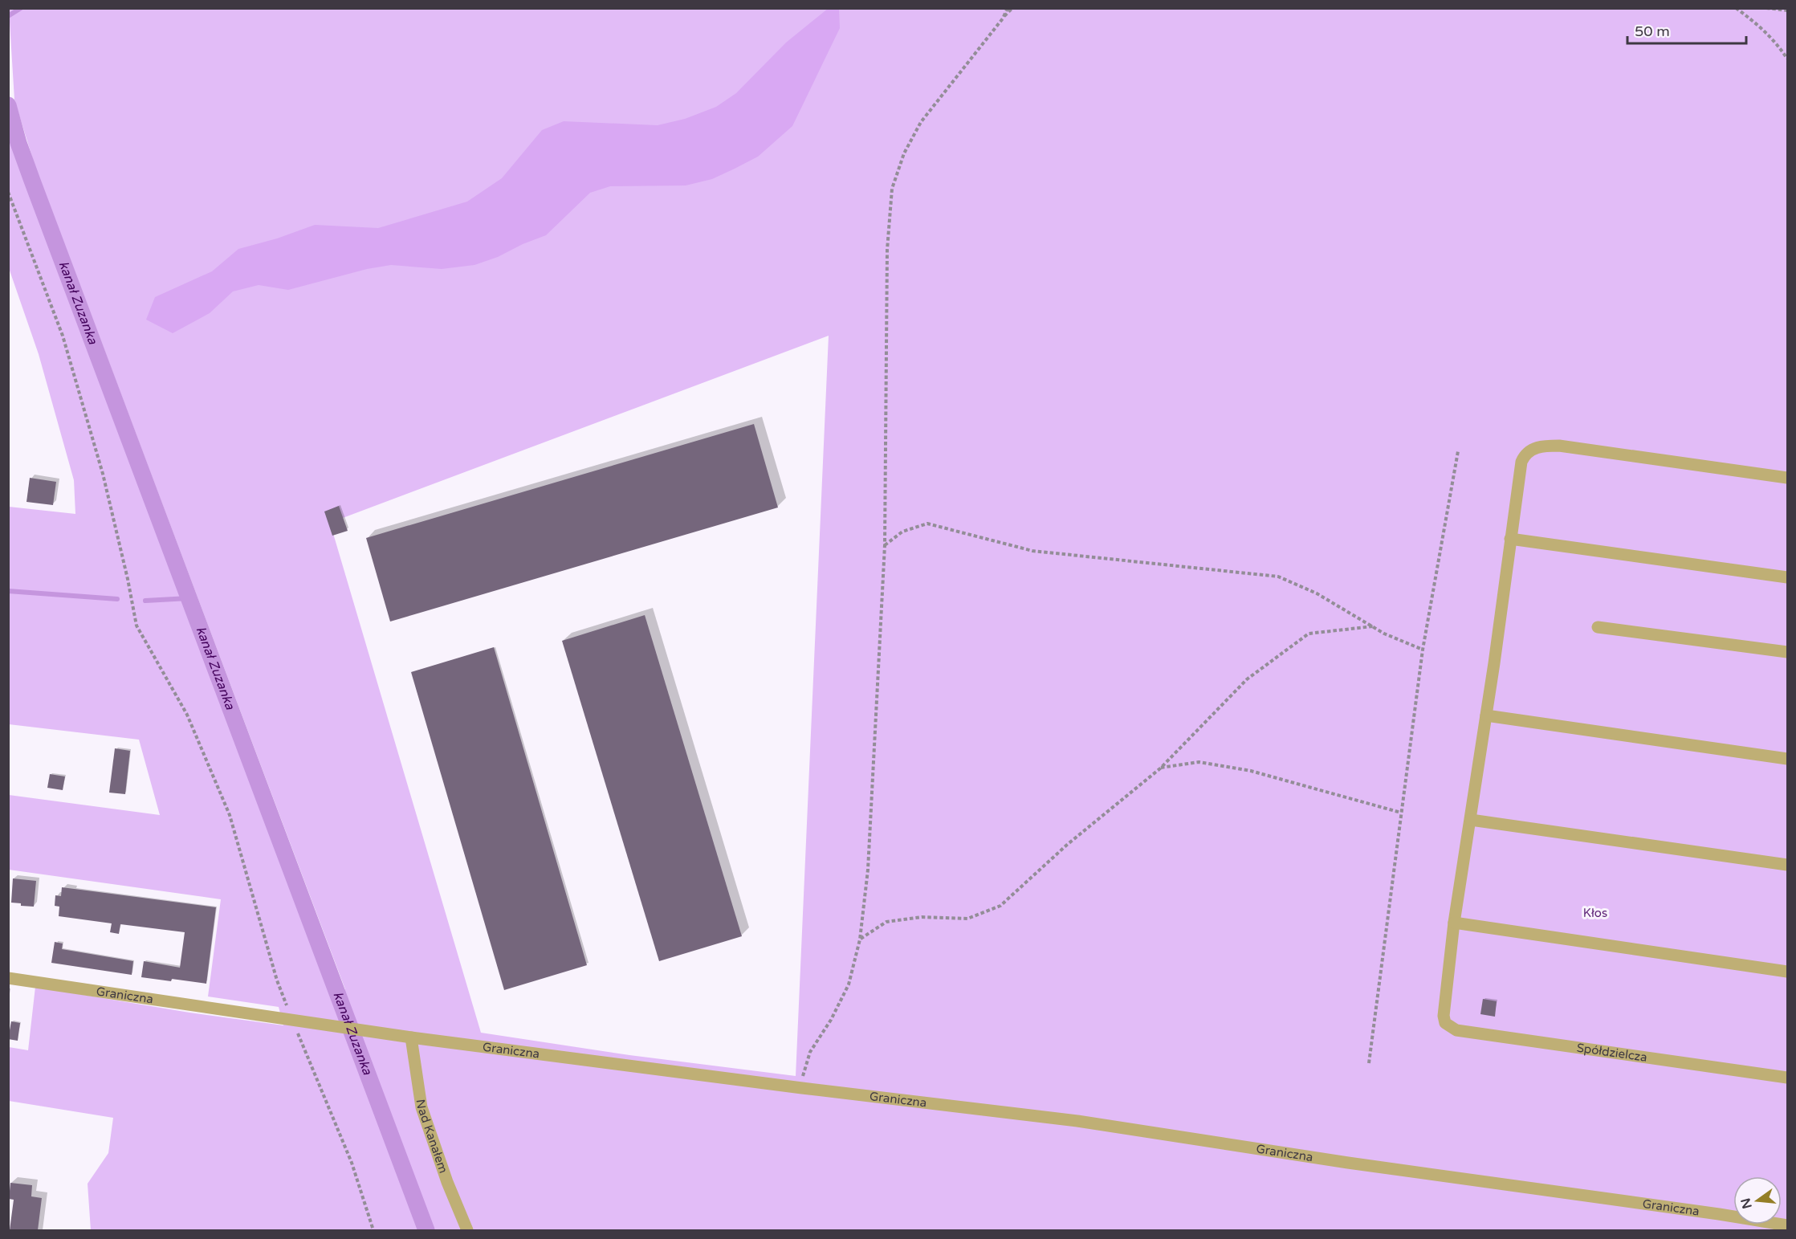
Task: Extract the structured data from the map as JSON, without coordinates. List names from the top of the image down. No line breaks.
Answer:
{"streets":{"street":["Graniczna","Spółdzielcza","Nad Kanałem"]},"crossings":[["Graniczna","Nad Kanałem"]],"water":["kanał Zuzanka"],"parks":["Kłos"],"scale_bar":"50 m","north":"left"}
